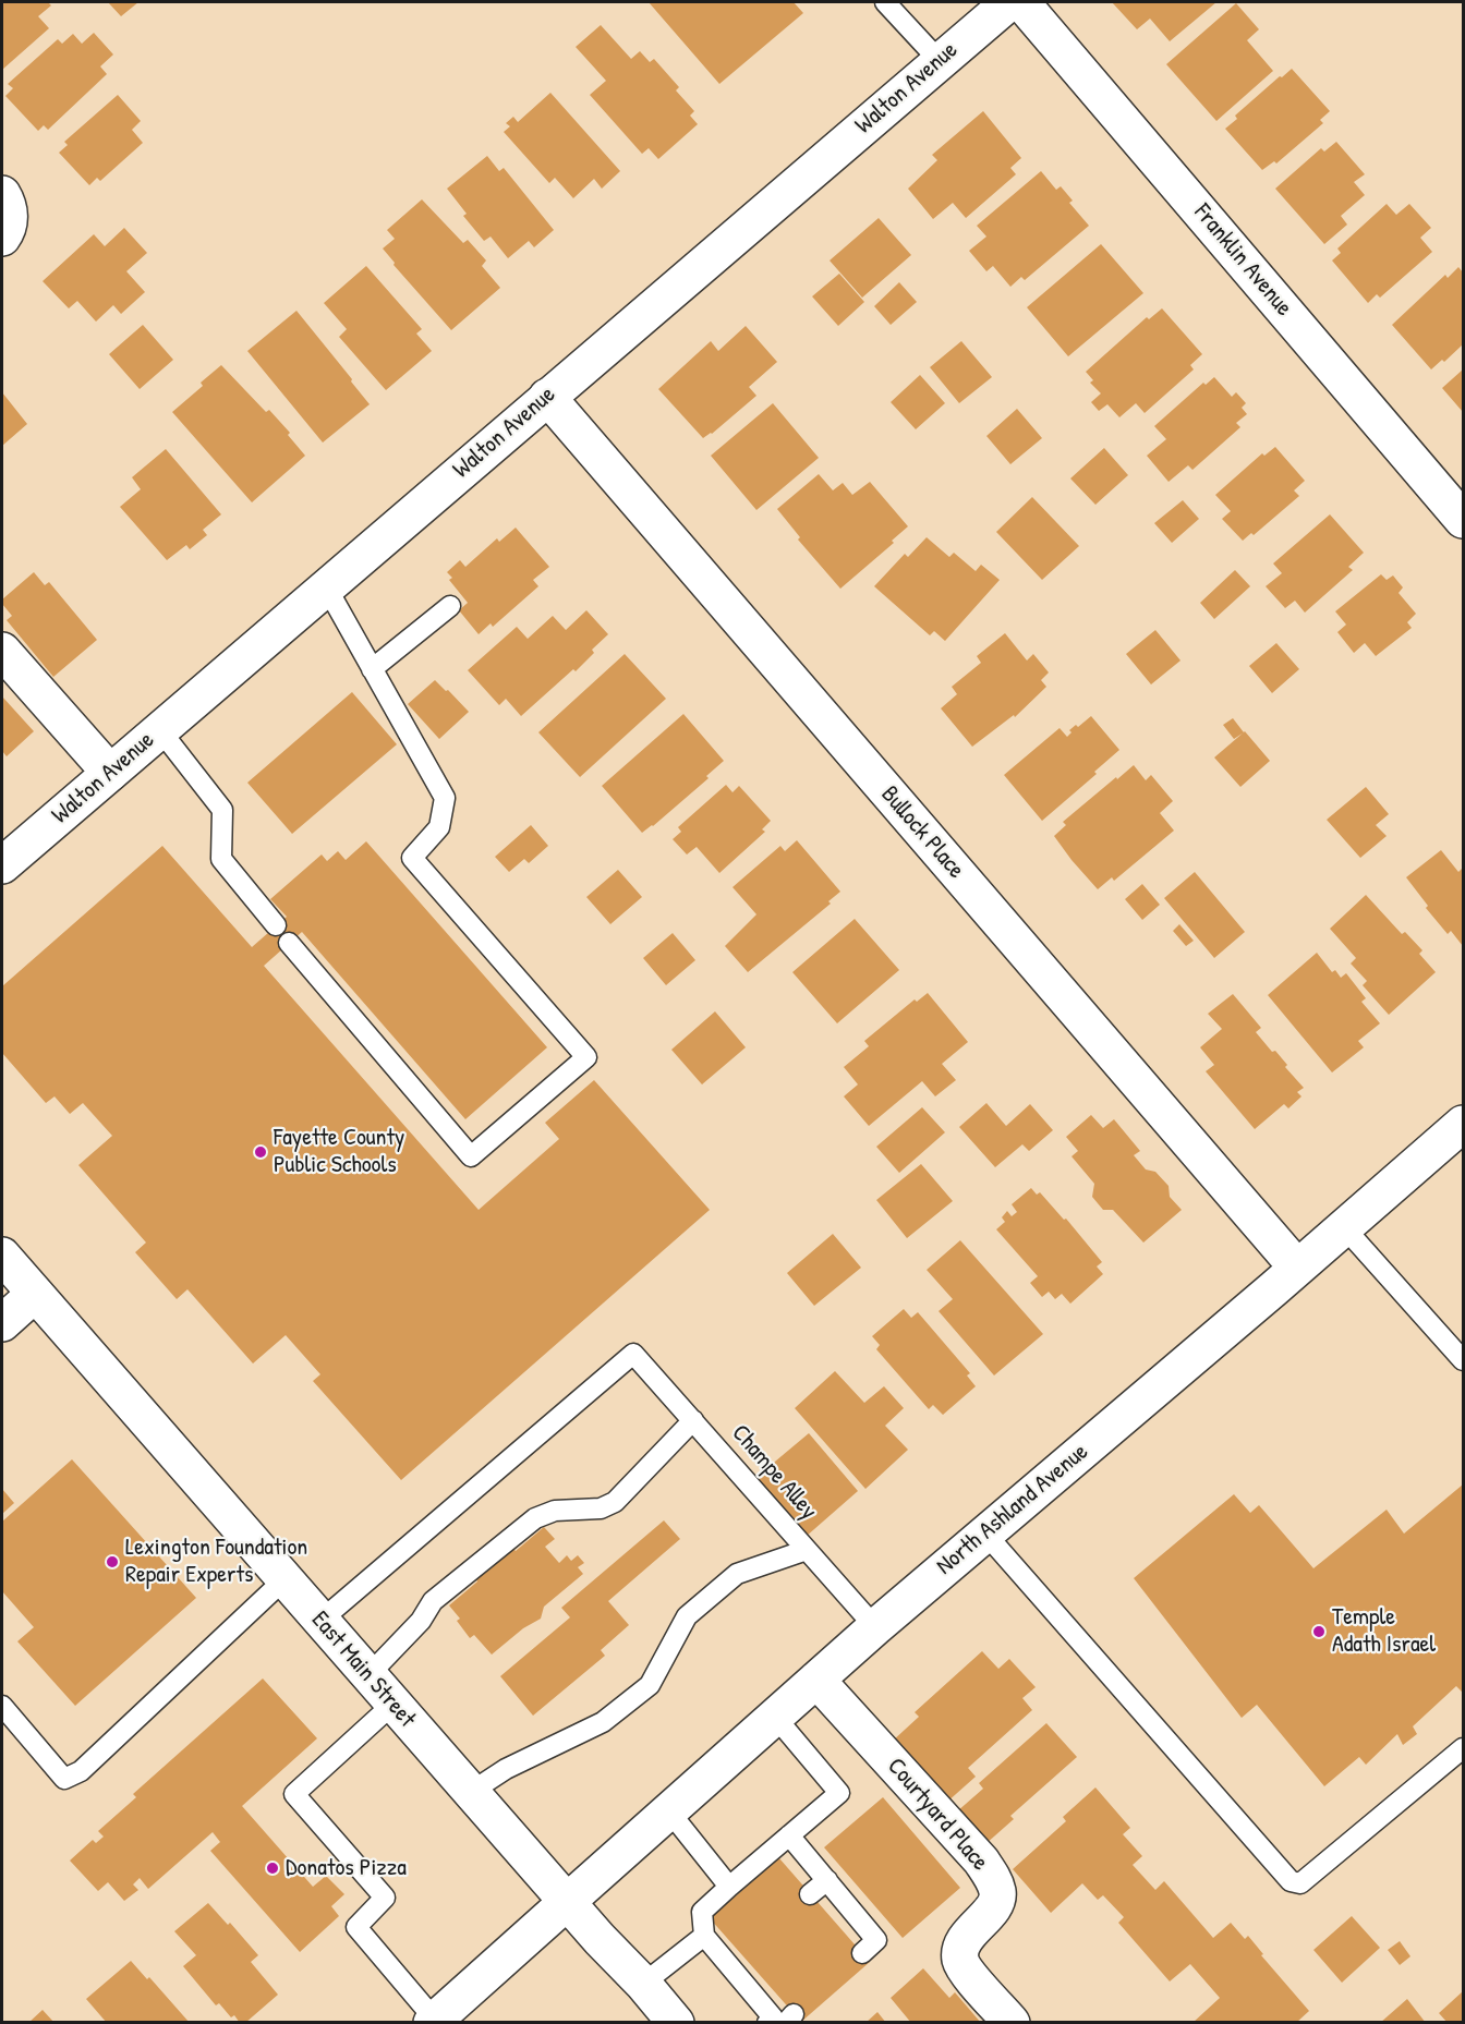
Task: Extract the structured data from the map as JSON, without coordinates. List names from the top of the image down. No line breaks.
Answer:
{"streets":{"street":["Walton Avenue","Franklin Avenue","Bullock Place","North Ashland Avenue","East Main Street","Courtyard Place"],"lane":["Champe Alley"]},"crossings":[["Walton Avenue","Bullock Place"],["Bullock Place","North Ashland Avenue"],["Champe Alley","North Ashland Avenue"],["Champe Alley","East Main Street"],["North Ashland Avenue","East Main Street"],["North Ashland Avenue","Courtyard Place"]],"places":["Fayette County Public Schools","Lexington Foundation Repair Experts","Temple Adath Israel","Donatos Pizza"]}
